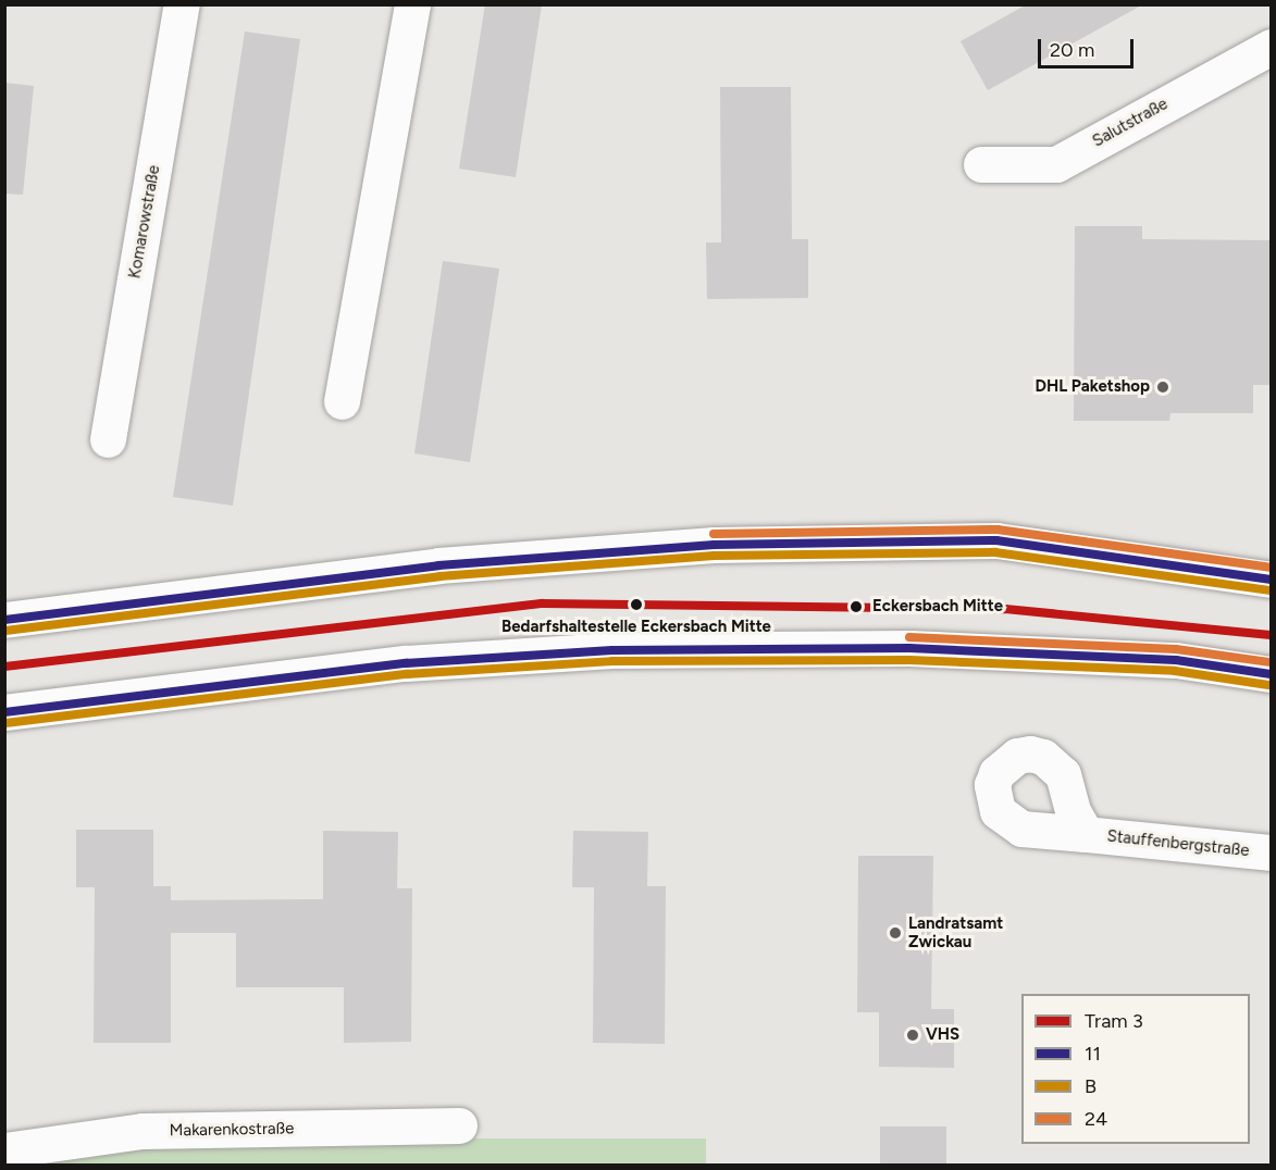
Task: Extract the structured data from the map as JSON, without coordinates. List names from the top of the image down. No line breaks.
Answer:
{"streets":{"street":["Salutstraße","Komarowstraße","Stauffenbergstraße","Makarenkostraße"]},"places":["DHL Paketshop","Bedarfshaltestelle Eckersbach Mitte","Eckersbach Mitte","Landratsamt Zwickau","VHS"],"lines":["transit line 24","transit line 11","transit line B","tram line 3"],"legend":["Tram 3","11","B","24"],"scale_bar":"20 m"}
